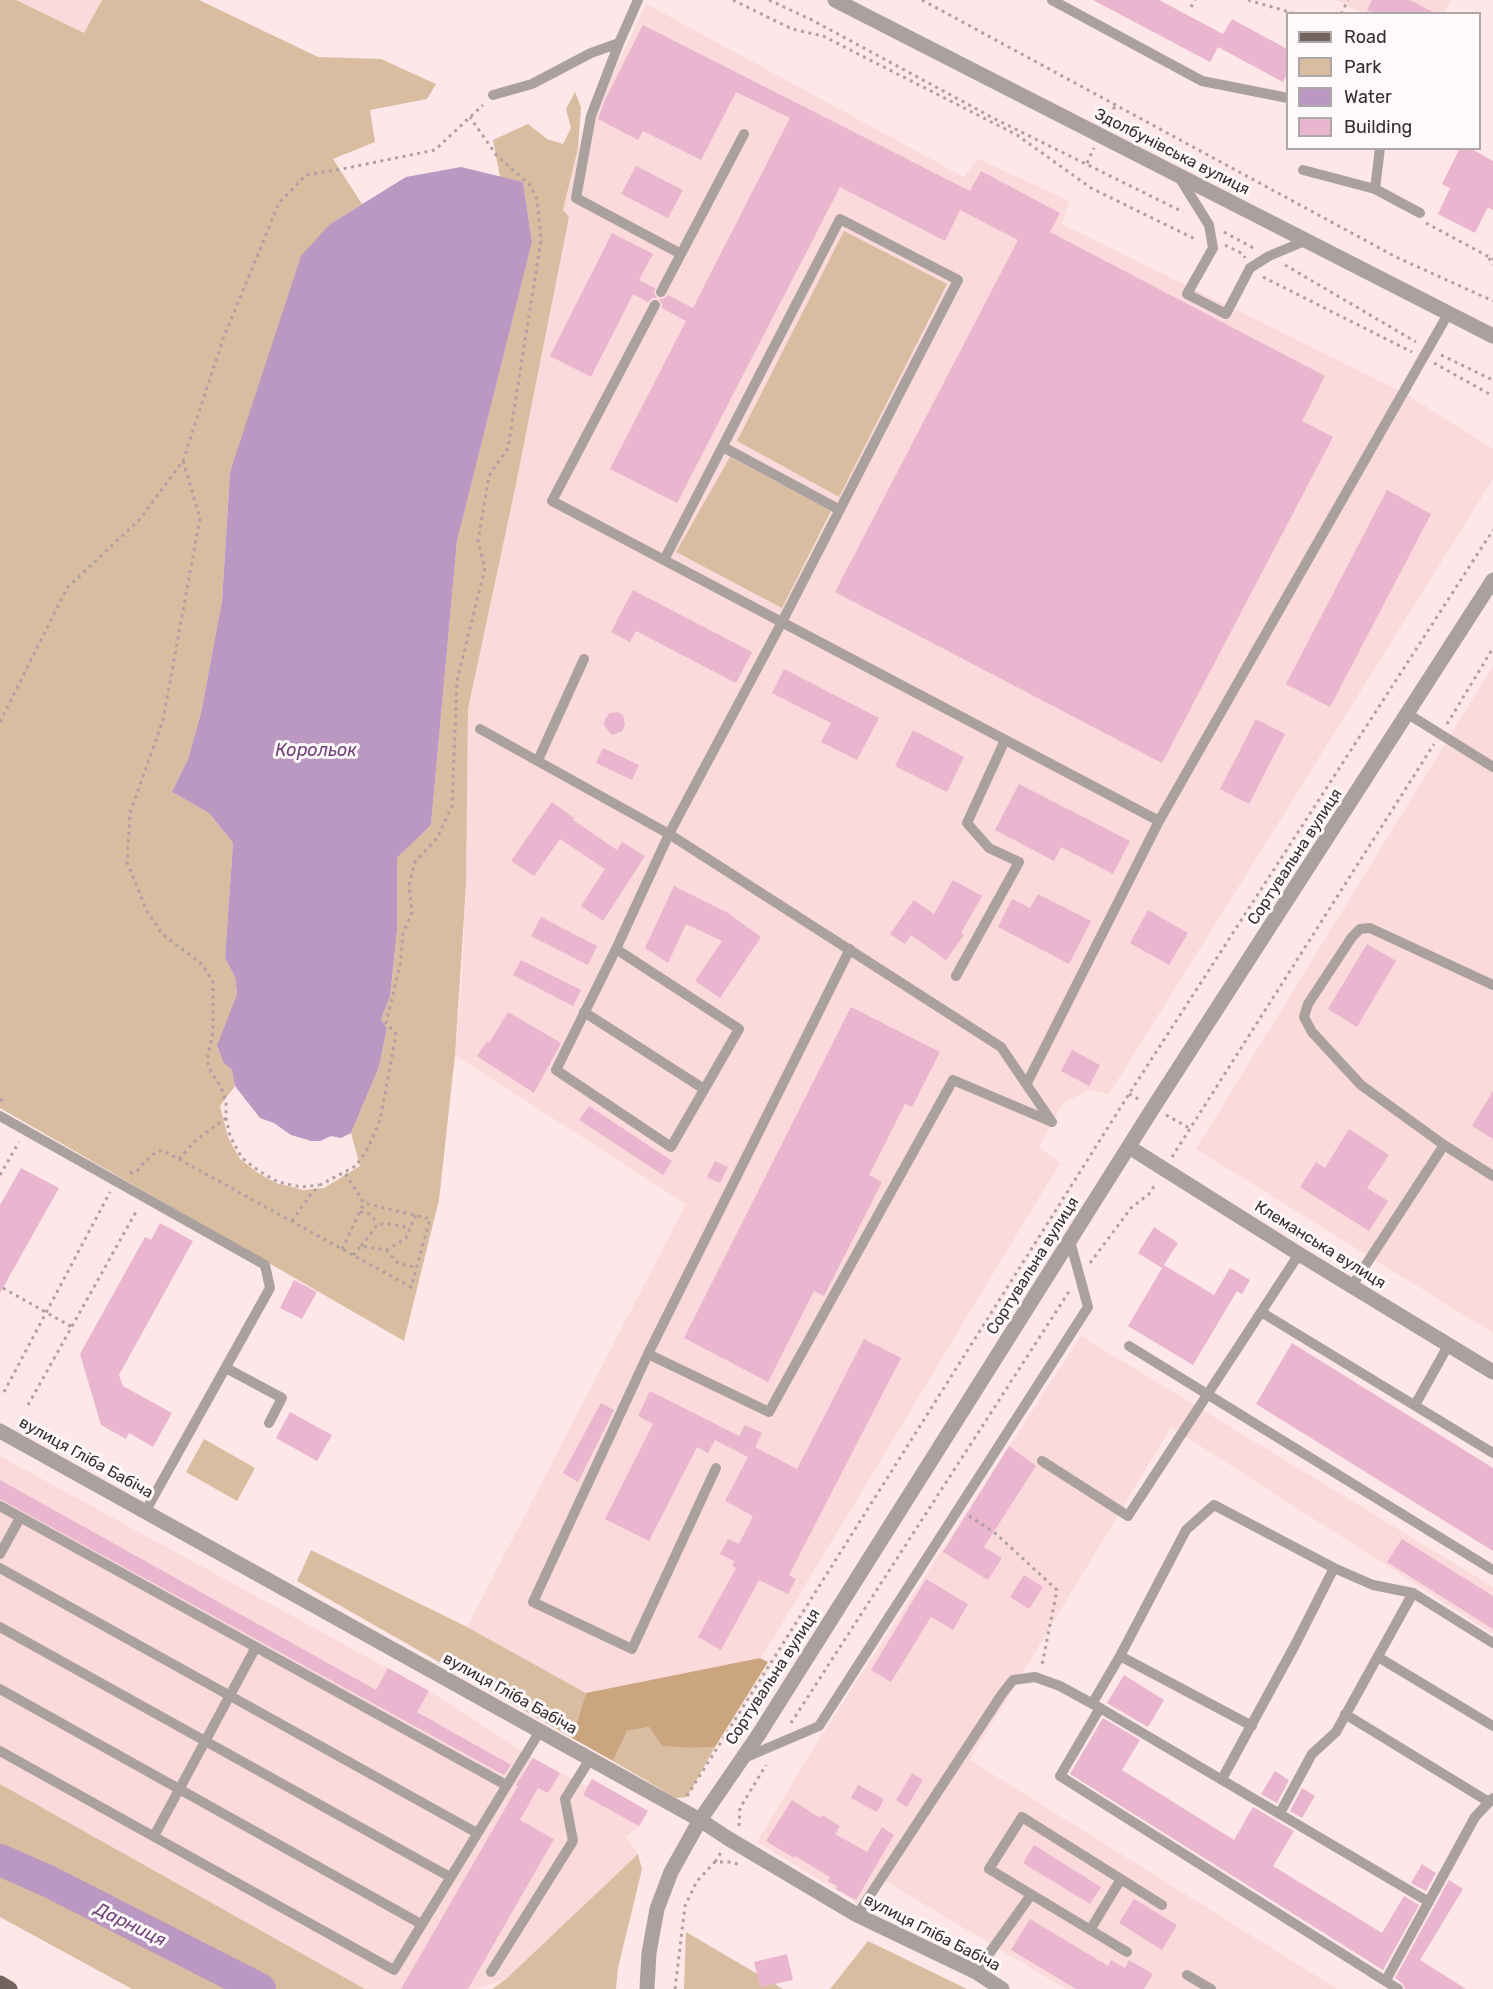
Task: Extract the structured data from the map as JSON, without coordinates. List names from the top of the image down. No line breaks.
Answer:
{"streets":{"street":["Здолбунівська вулиця","Сортувальна вулиця","Клеманська вулиця","вулиця Гліба Бабіча"]},"crossings":[["Сортувальна вулиця","Клеманська вулиця"],["Сортувальна вулиця","вулиця Гліба Бабіча"]],"water":["Корольок","Дарниця"],"legend":["Road","Park","Water","Building"]}
